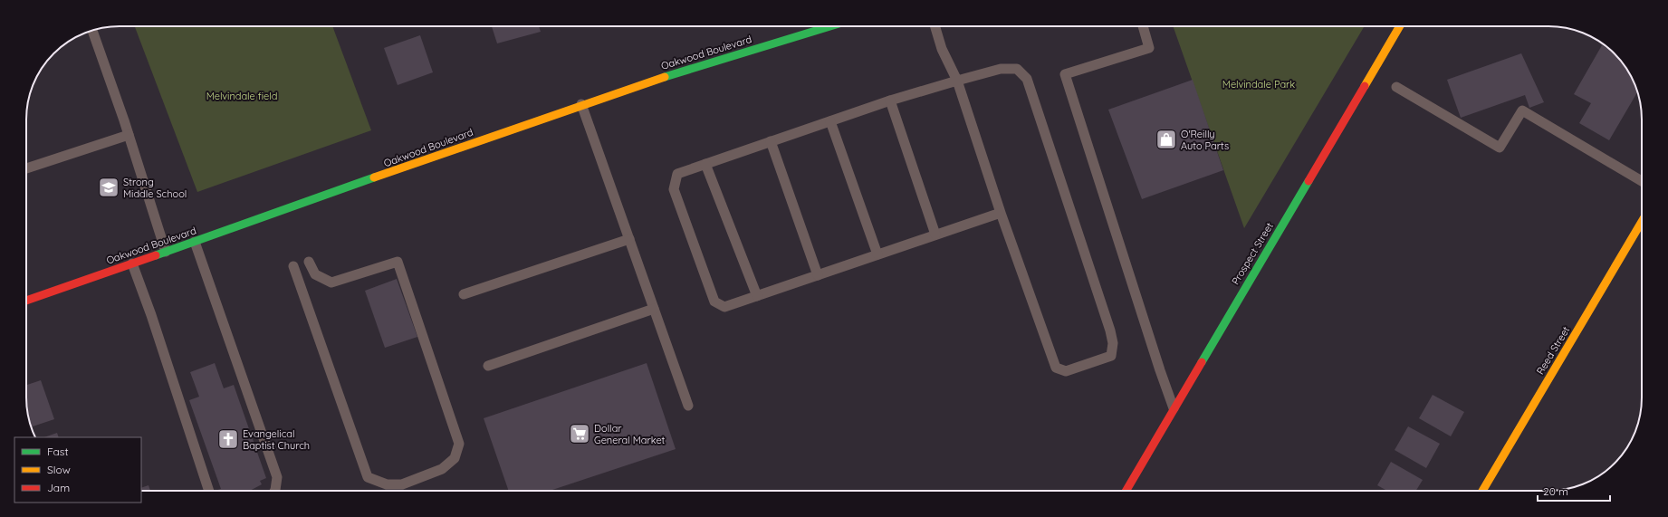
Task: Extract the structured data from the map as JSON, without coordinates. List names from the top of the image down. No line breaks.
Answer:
{"streets":{"main road":["Oakwood Boulevard","Prospect Street","Reed Street"]},"parks":["Melvindale Park","Melvindale field"],"places":{"shop":["O'Reilly Auto Parts"],"school or university":["Strong Middle School"],"supermarket":["Dollar General Market"],"church":["Evangelical Baptist Church"]},"legend":["Fast","Slow","Jam"],"scale_bar":"20 m"}
